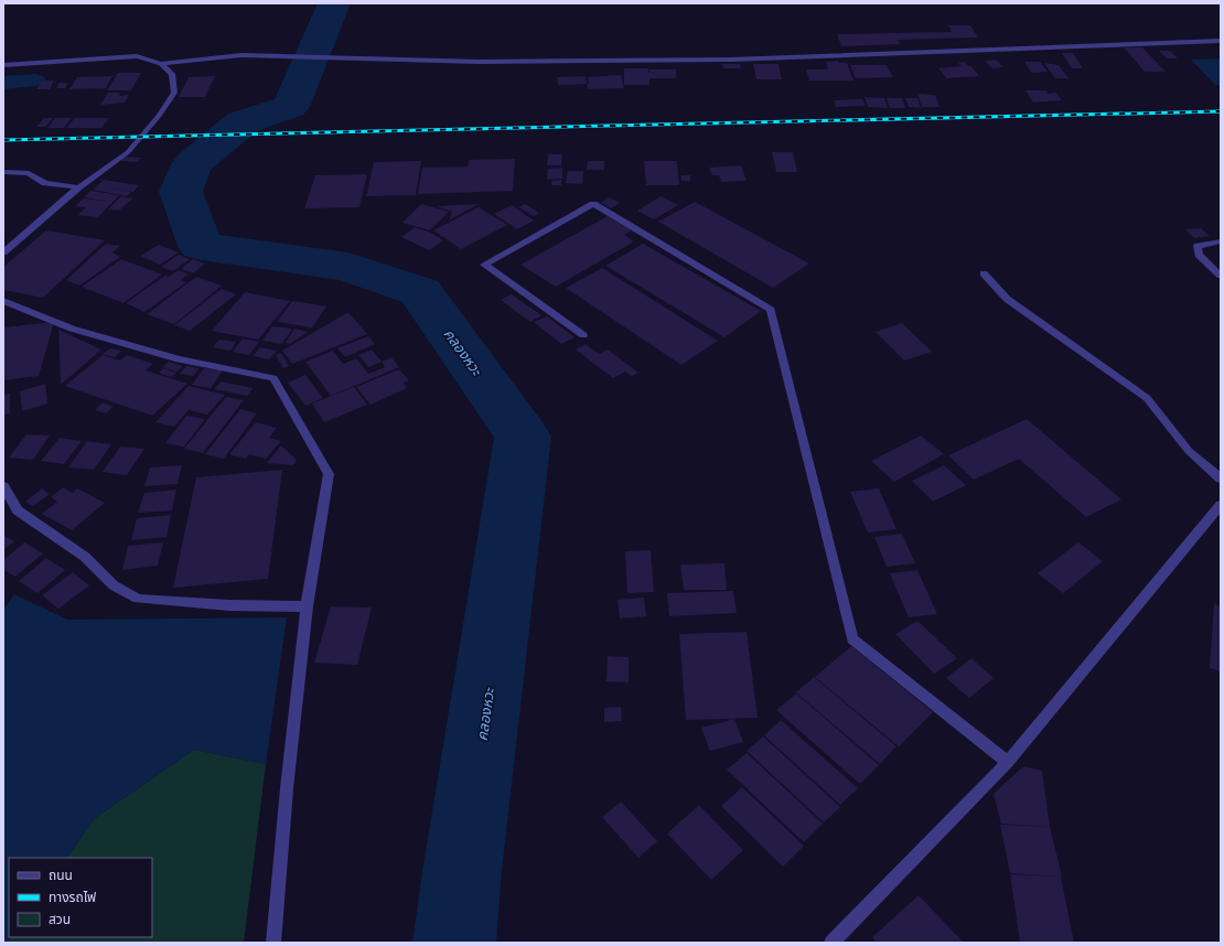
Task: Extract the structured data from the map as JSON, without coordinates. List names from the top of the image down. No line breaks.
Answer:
{"water":["คลองหวะ"],"legend":["ถนน","ทางรถไฟ","สวน"]}
